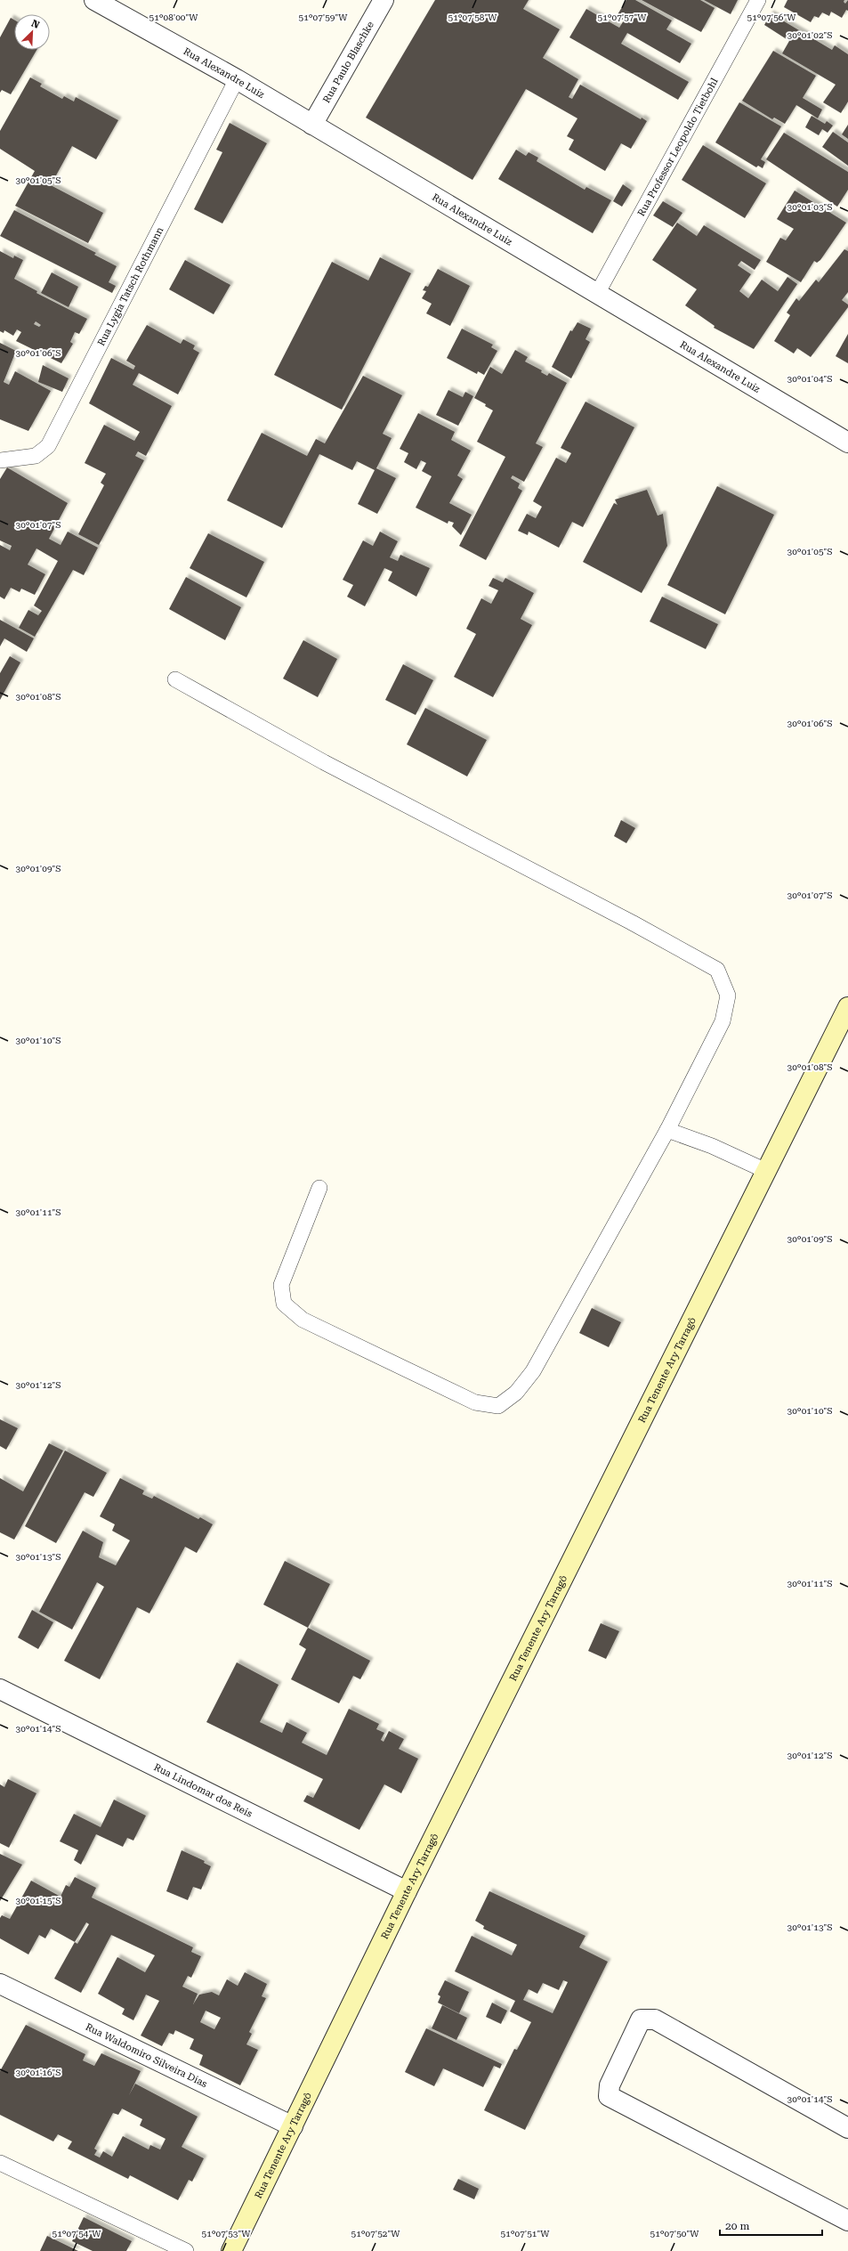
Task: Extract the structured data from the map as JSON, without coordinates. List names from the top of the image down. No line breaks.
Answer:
{"streets":{"main road":["Rua Tenente Ary Tarragô"],"street":["Rua Paulo Blaschke","Rua Alexandre Luiz","Rua Lindomar dos Reis","Rua Waldomiro Silveira Dias"],"lane":["Rua Professor Leopoldo Tietbohl","Rua Lygia Tatsch Rothmann"]},"crossings":[["Rua Paulo Blaschke","Rua Alexandre Luiz"],["Rua Alexandre Luiz","Rua Professor Leopoldo Tietbohl"],["Rua Alexandre Luiz","Rua Lygia Tatsch Rothmann"],["Rua Tenente Ary Tarragô","Rua Lindomar dos Reis"],["Rua Tenente Ary Tarragô","Rua Waldomiro Silveira Dias"]],"scale_bar":"20 m","north":"top right","coordinates":["51°08'00\"W","51°07'59\"W","51°07'57\"W","51°07'58\"W","51°07'56\"W","30°01'02\"S","30°01'05\"S","30°01'03\"S","30°01'06\"S","30°01'04\"S","30°01'07\"S","30°01'08\"S","30°01'09\"S","30°01'10\"S","30°01'11\"S","30°01'12\"S","30°01'13\"S","30°01'14\"S","30°01'15\"S","30°01'16\"S","51°07'54\"W","51°07'53\"W","51°07'52\"W","51°07'51\"W","51°07'50\"W"]}
